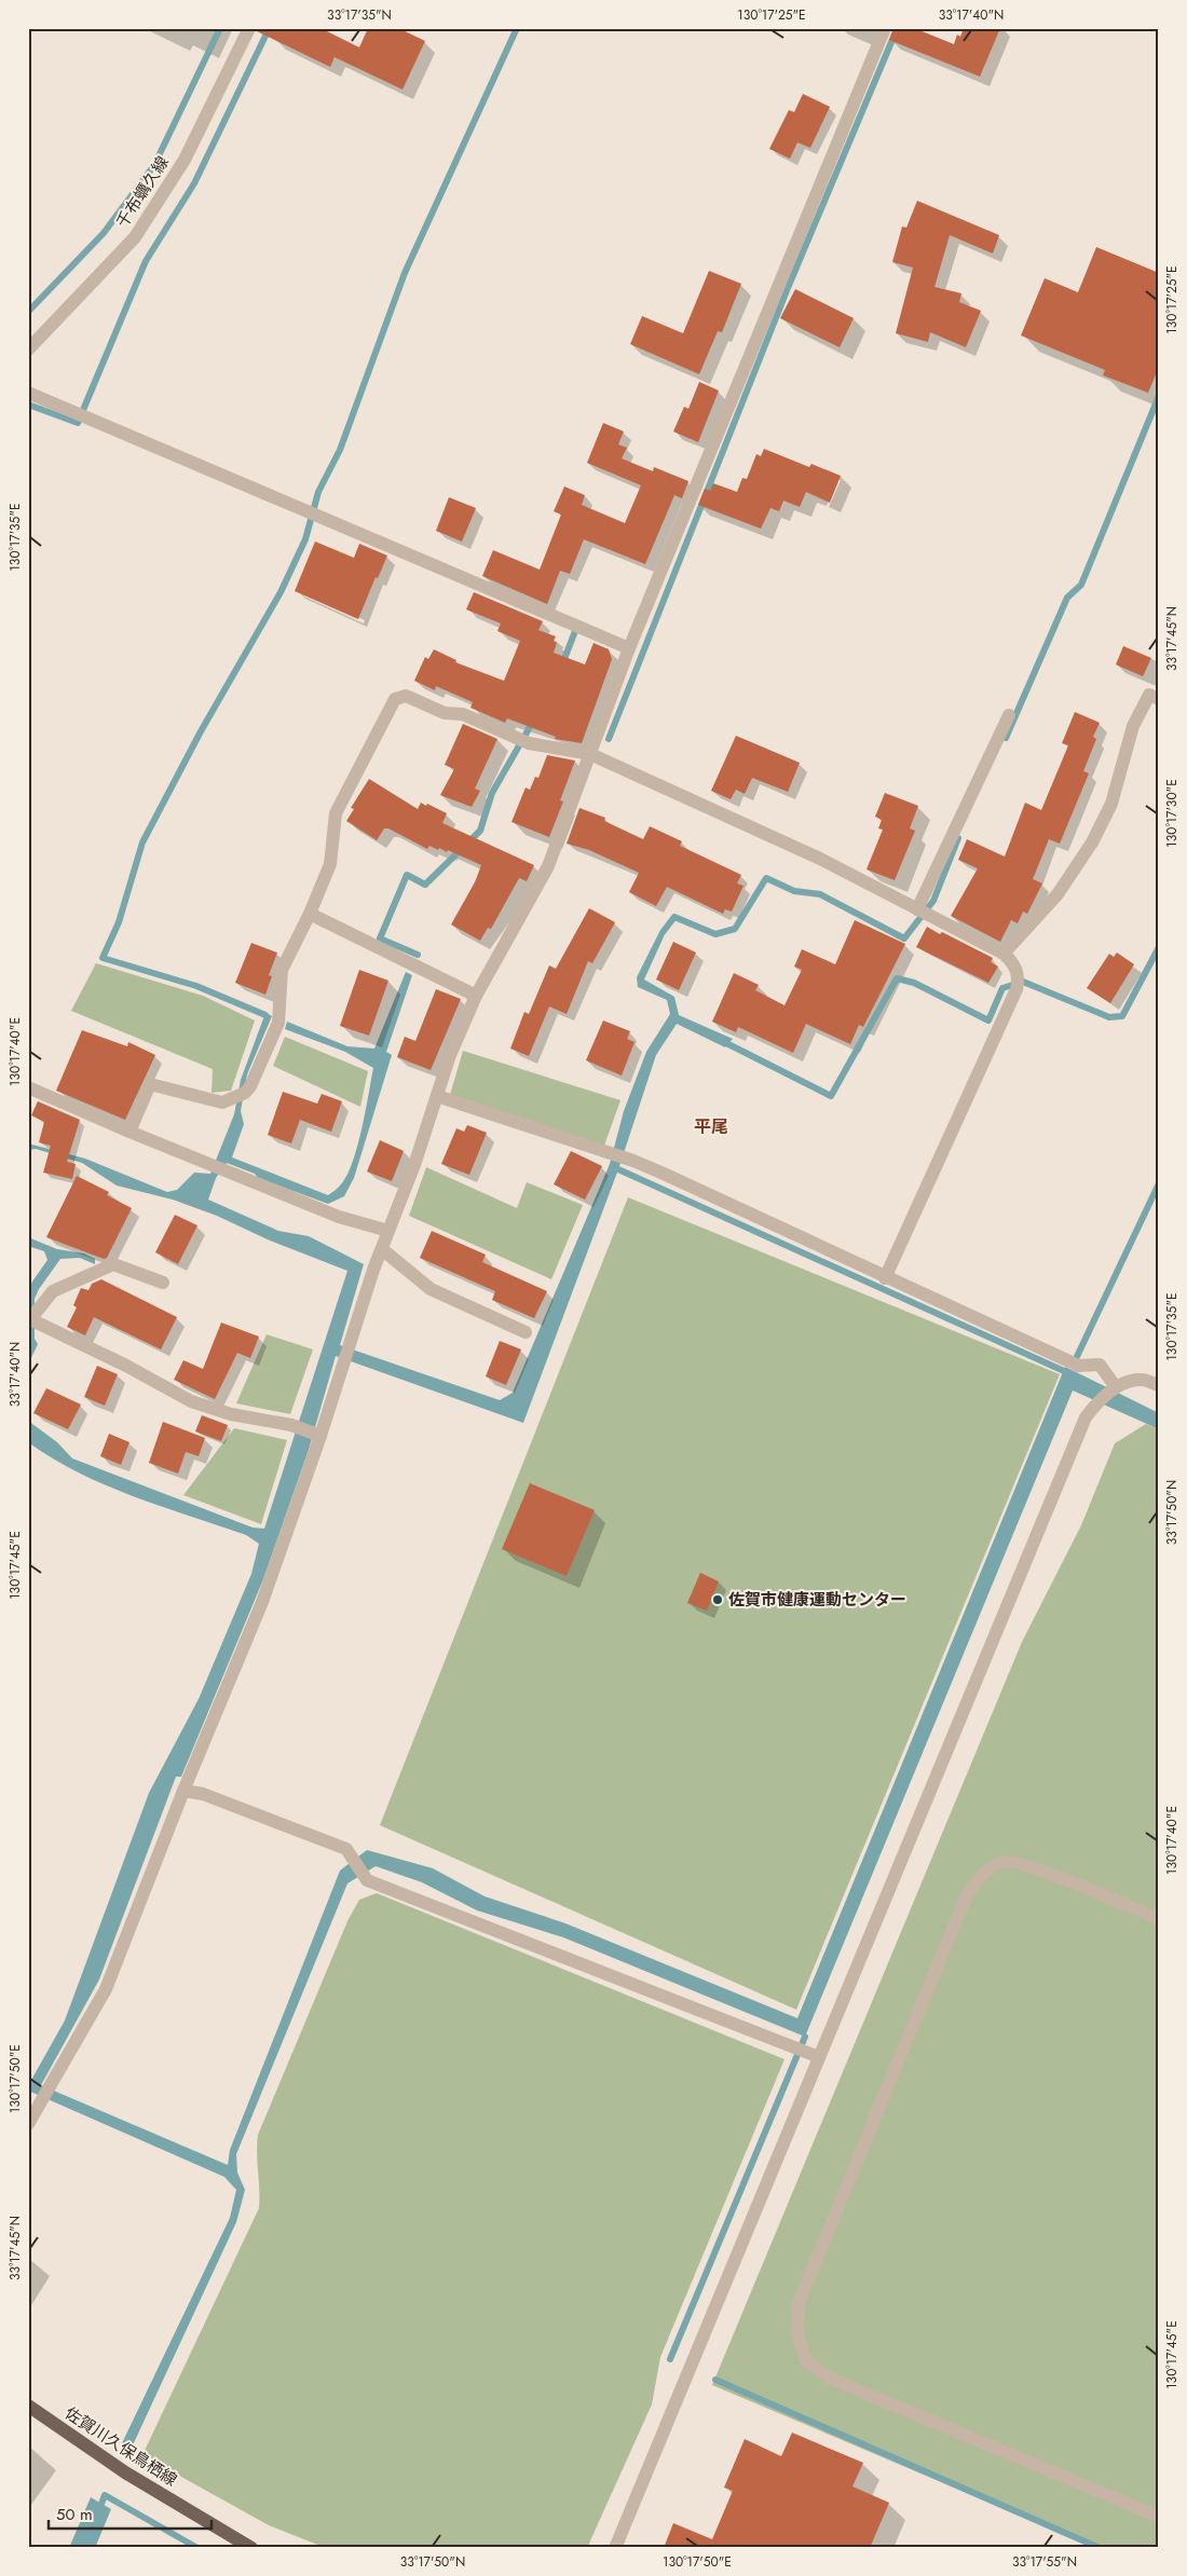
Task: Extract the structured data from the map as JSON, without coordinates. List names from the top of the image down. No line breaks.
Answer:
{"streets":{"main road":["佐賀川久保鳥栖線"],"street":["千布蠣久線"]},"districts":["平尾"],"places":["佐賀市健康運動センター"],"scale_bar":"50 m","coordinates":["33°17'35\"N","130°17'25\"E","33°17'40\"N","130°17'35\"E","33°17'45\"N","130°17'30\"E","130°17'40\"E","33°17'50\"N","130°17'45\"E","130°17'50\"E","33°17'55\"N"]}
